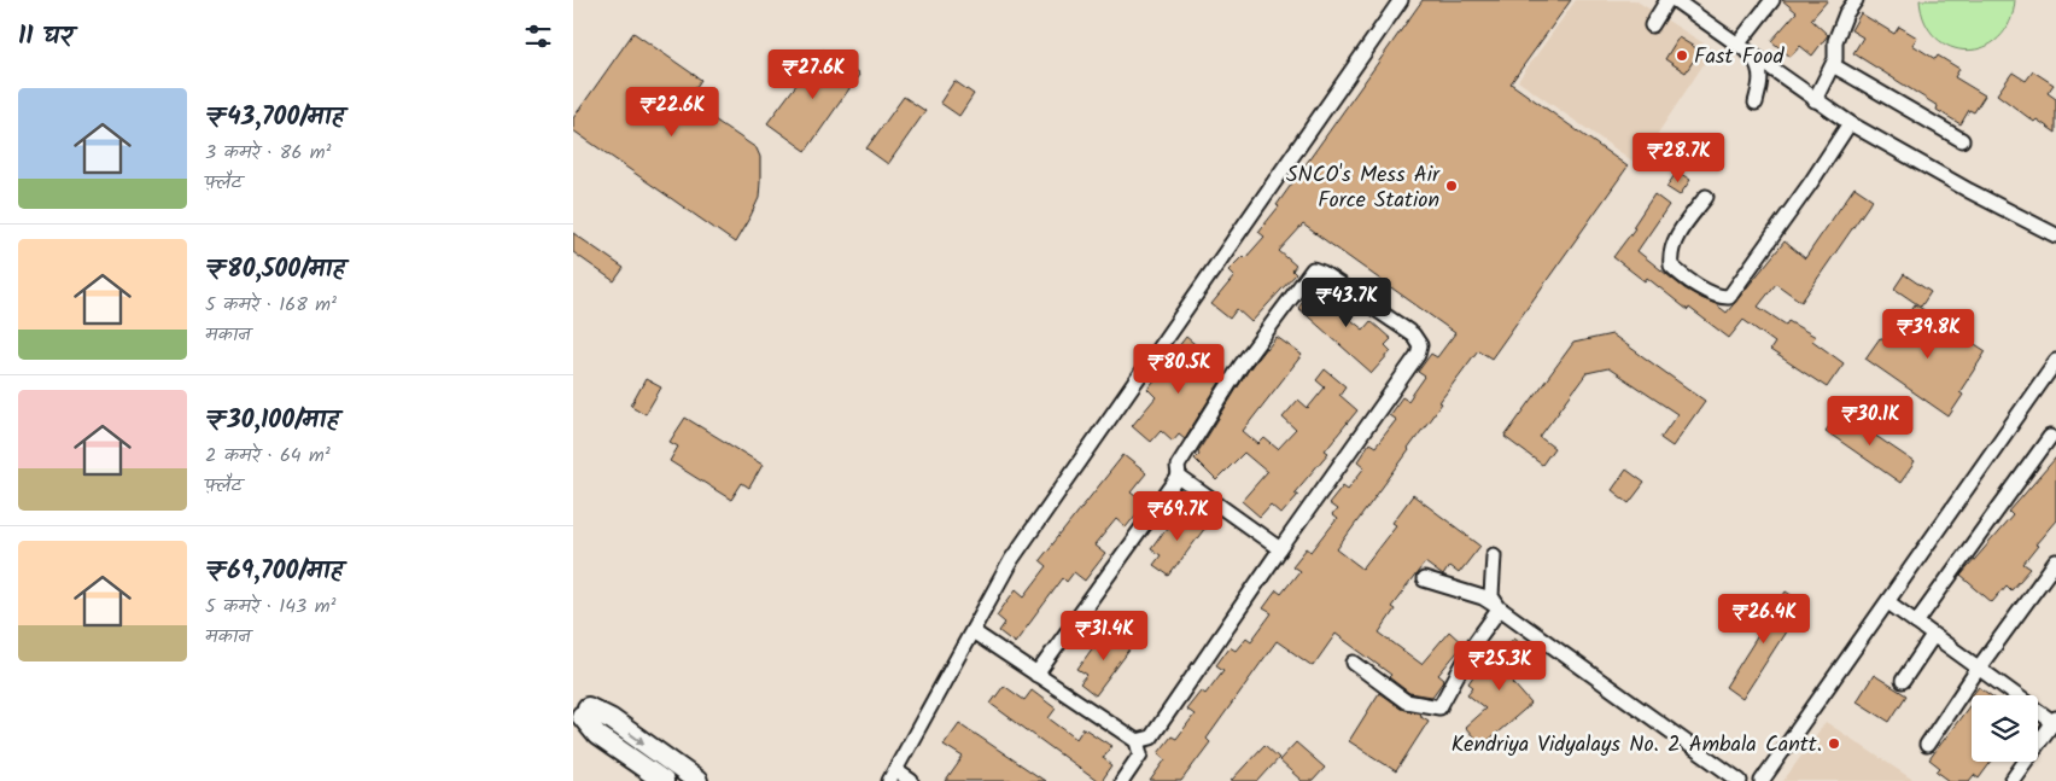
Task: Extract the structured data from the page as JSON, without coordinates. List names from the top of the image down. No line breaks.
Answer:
{"places":["Fast Food","SNCO's Mess Air Force Station","Kendriya Vidyalays No. 2 Ambala Cantt."],"page":{"heading":"11 घर","price":["₹27.6K","₹22.6K","₹28.7K","₹43.7K","₹39.8K","₹80.5K","₹30.1K","₹69.7K","₹26.4K","₹31.4K","₹25.3K"],"list":[{"name":"₹43,700/माह","note":"3 कमरे · 86 m² · फ़्लैट"},{"name":"₹80,500/माह","note":"5 कमरे · 168 m² · मकान"},{"name":"₹30,100/माह","note":"2 कमरे · 64 m² · फ़्लैट"},{"name":"₹69,700/माह","note":"5 कमरे · 143 m² · मकान"}]}}
